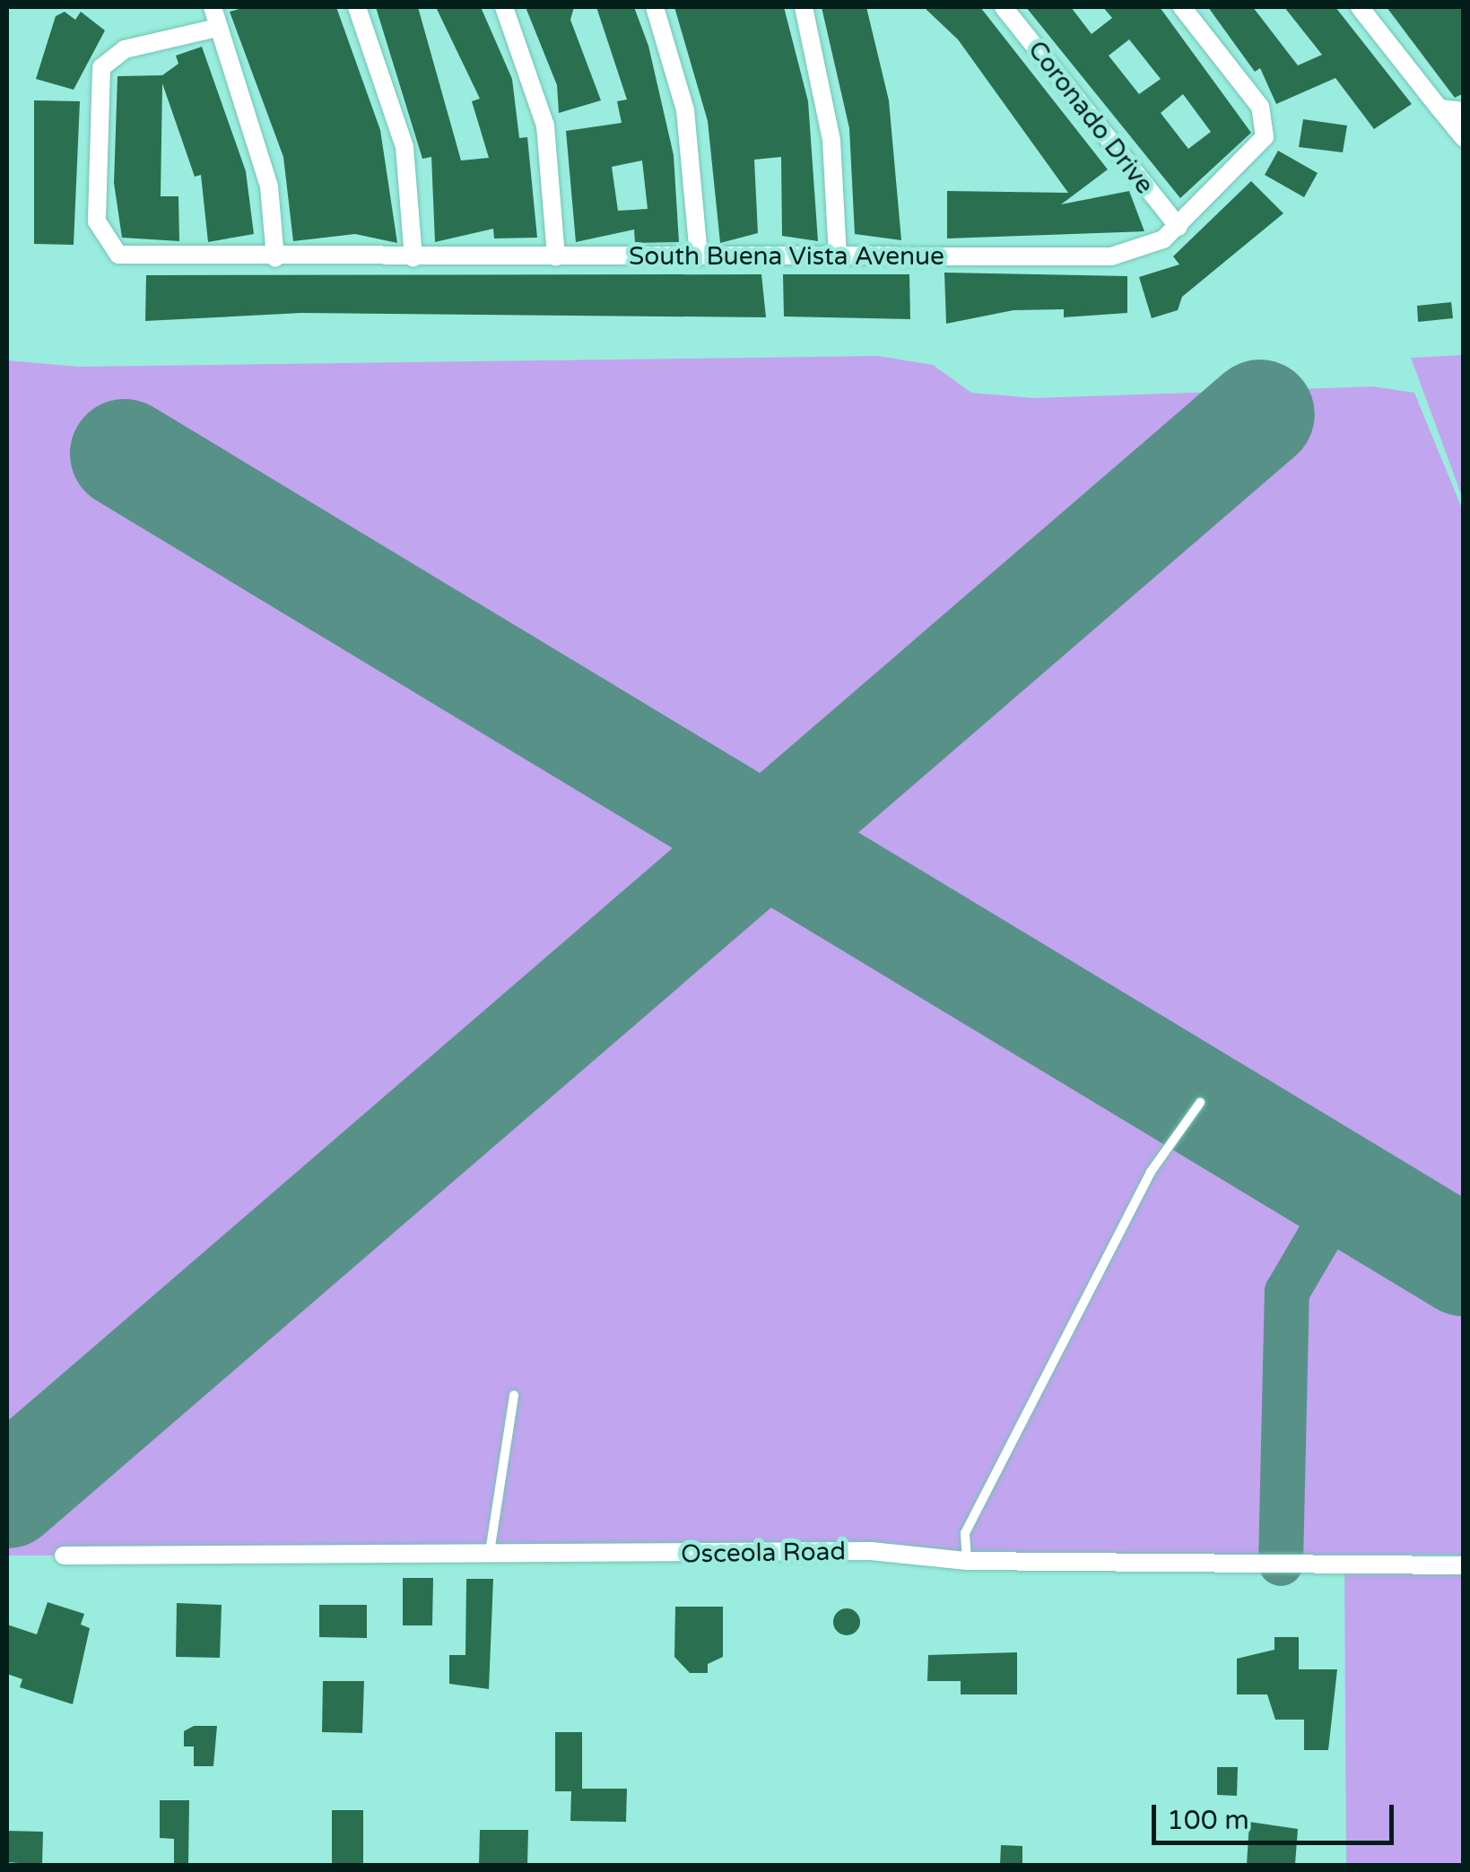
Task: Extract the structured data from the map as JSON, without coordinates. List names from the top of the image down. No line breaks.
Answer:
{"streets":{"street":["Coronado Drive","South Buena Vista Avenue","Osceola Road"]},"crossings":[["Coronado Drive","South Buena Vista Avenue"]],"scale_bar":"100 m"}
